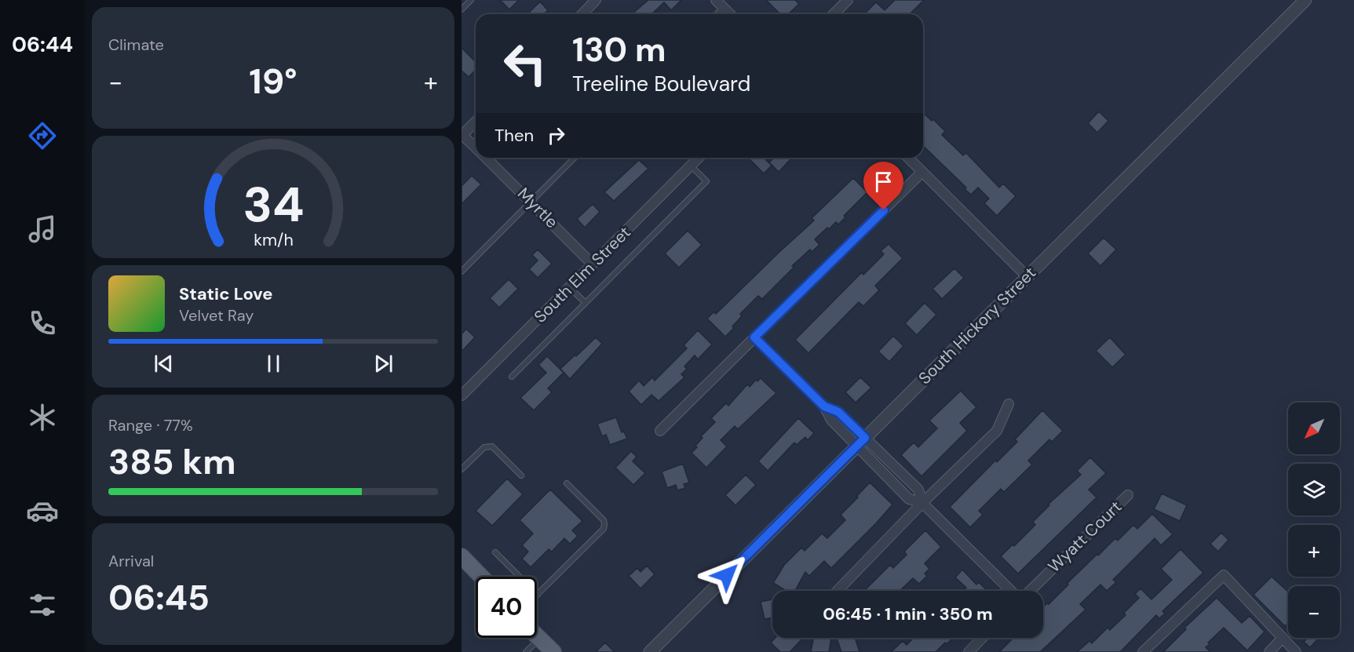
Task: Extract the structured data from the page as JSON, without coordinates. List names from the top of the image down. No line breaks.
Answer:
{"streets":{"street":["Myrtle","South Elm Street","South Hickory Street","Wyatt Court"]},"crossings":[["Myrtle","South Elm Street"]],"north":"bottom left","page":{"tabs":"06:44","tile":["Climate",["Range · 77%","385 km"],["Arrival","06:45"]],"turn":["130 m","Treeline Boulevard"],"heat":["−","19°","+"],"then":"Then","song":["Static Love","Velvet Ray"],"map_buttons":["+","−"],"limit":"40","trip":"06:45 · 1 min · 350 m","gauge":["34","km/h"]}}
